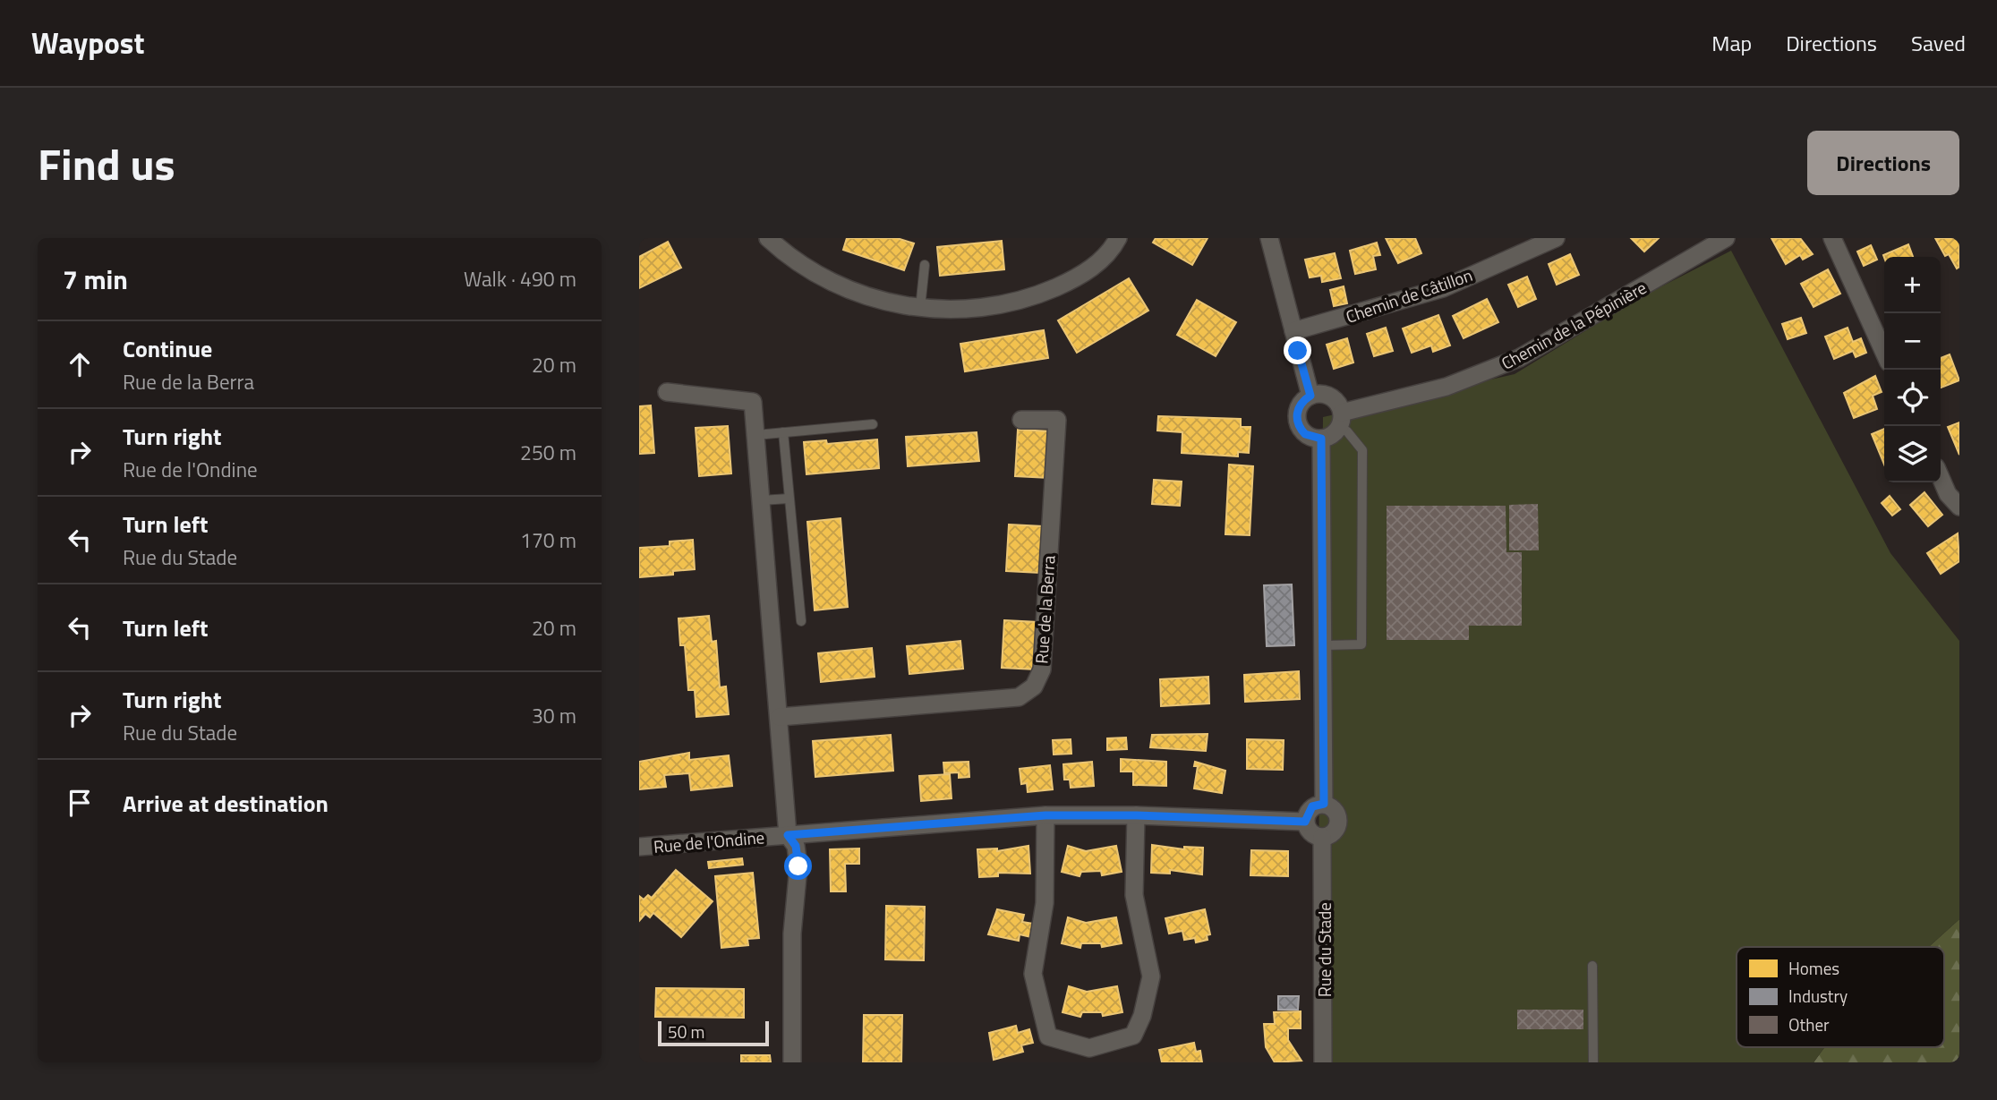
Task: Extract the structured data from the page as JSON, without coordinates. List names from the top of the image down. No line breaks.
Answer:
{"streets":{"street":["Chemin de Câtillon","Chemin de la Pépinière","Rue de la Berra","Rue de l'Ondine","Rue du Stade"]},"crossings":[["Rue de l'Ondine","Rue du Stade"]],"legend":["Homes","Industry","Other"],"scale_bar":"50 m","page":{"header":"Waypost","nav":["Map","Directions","Saved"],"title":"Find us","buttons":"Directions","heading":["7 min","Walk · 490 m"],"map_buttons":["+","−"],"list":[["Continue","Rue de la Berra","20 m"],["Turn right","Rue de l'Ondine","250 m"],["Turn left","Rue du Stade","170 m"],["Turn left","20 m"],["Turn right","Rue du Stade","30 m"],"Arrive at destination"],"scale":"50 m"}}
